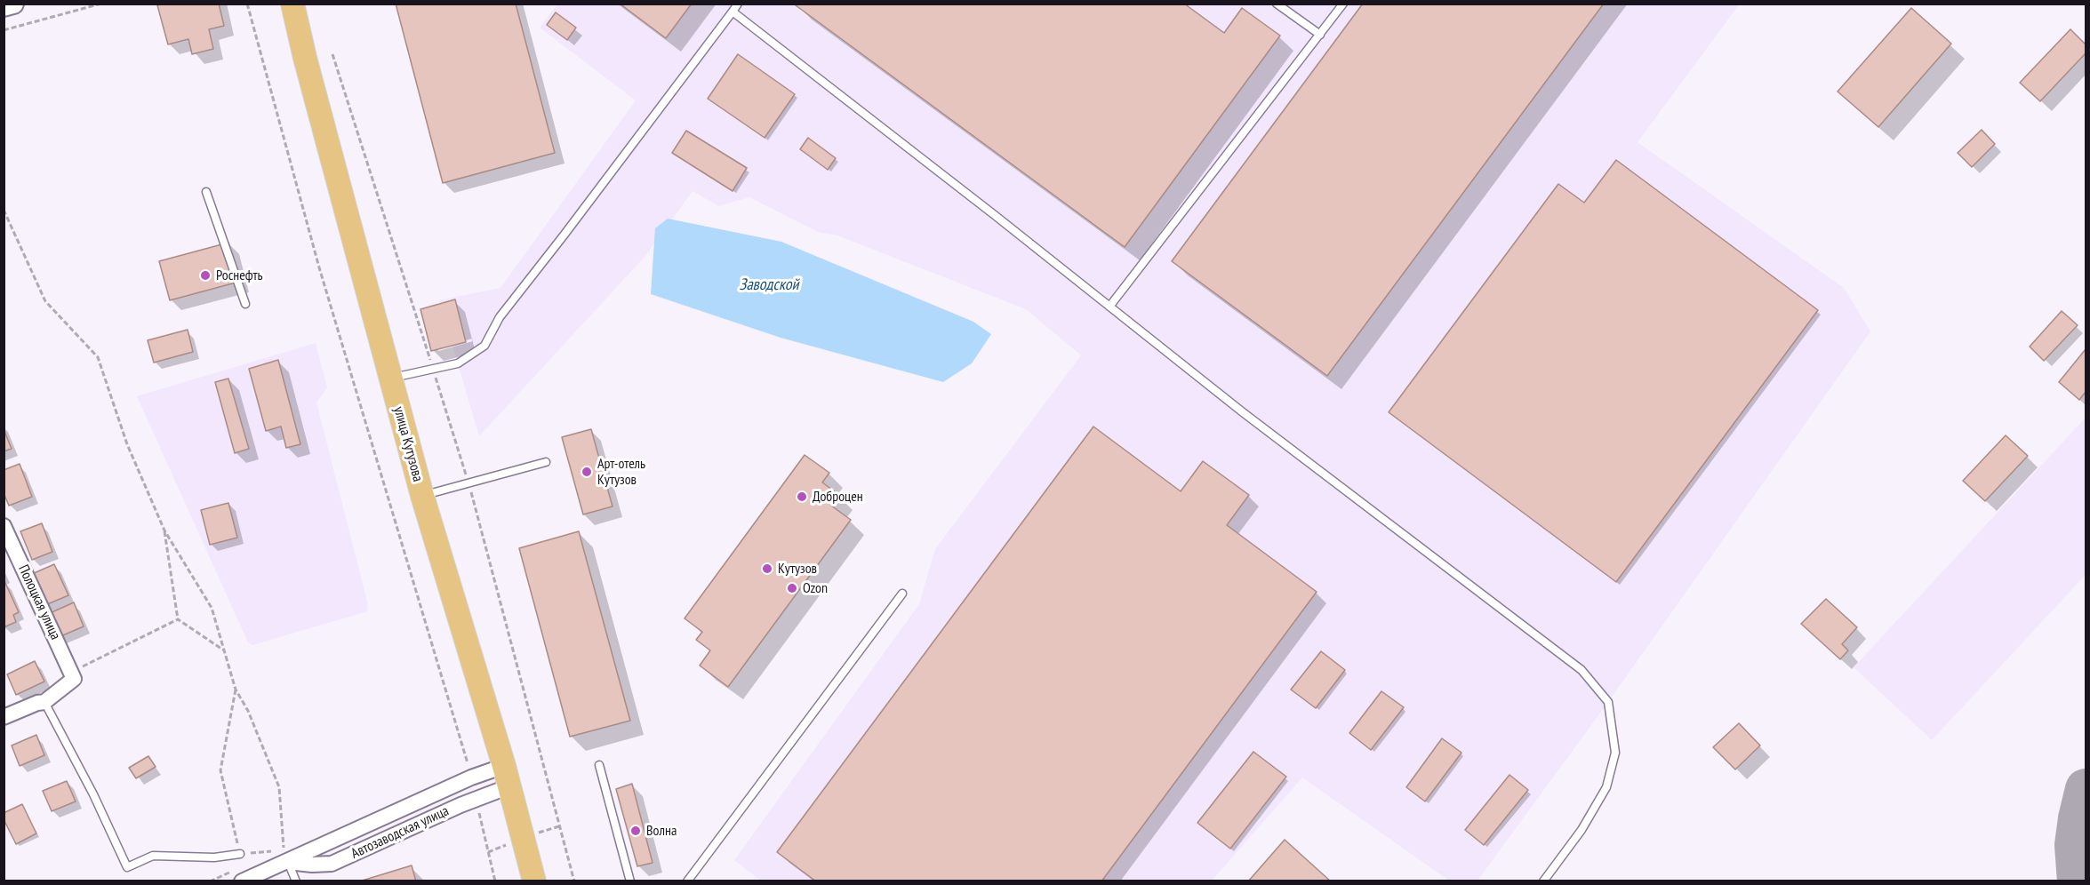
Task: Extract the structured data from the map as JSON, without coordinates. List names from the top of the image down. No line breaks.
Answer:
{"streets":{"main road":["улица Кутузова"],"street":["Полоцкая улица","Автозаводская улица"]},"crossings":[["улица Кутузова","Автозаводская улица"]],"water":["Заводской"],"places":["Роснефть","Арт-отель Кутузов","Доброцен","Кутузов","Ozon","Волна"]}
